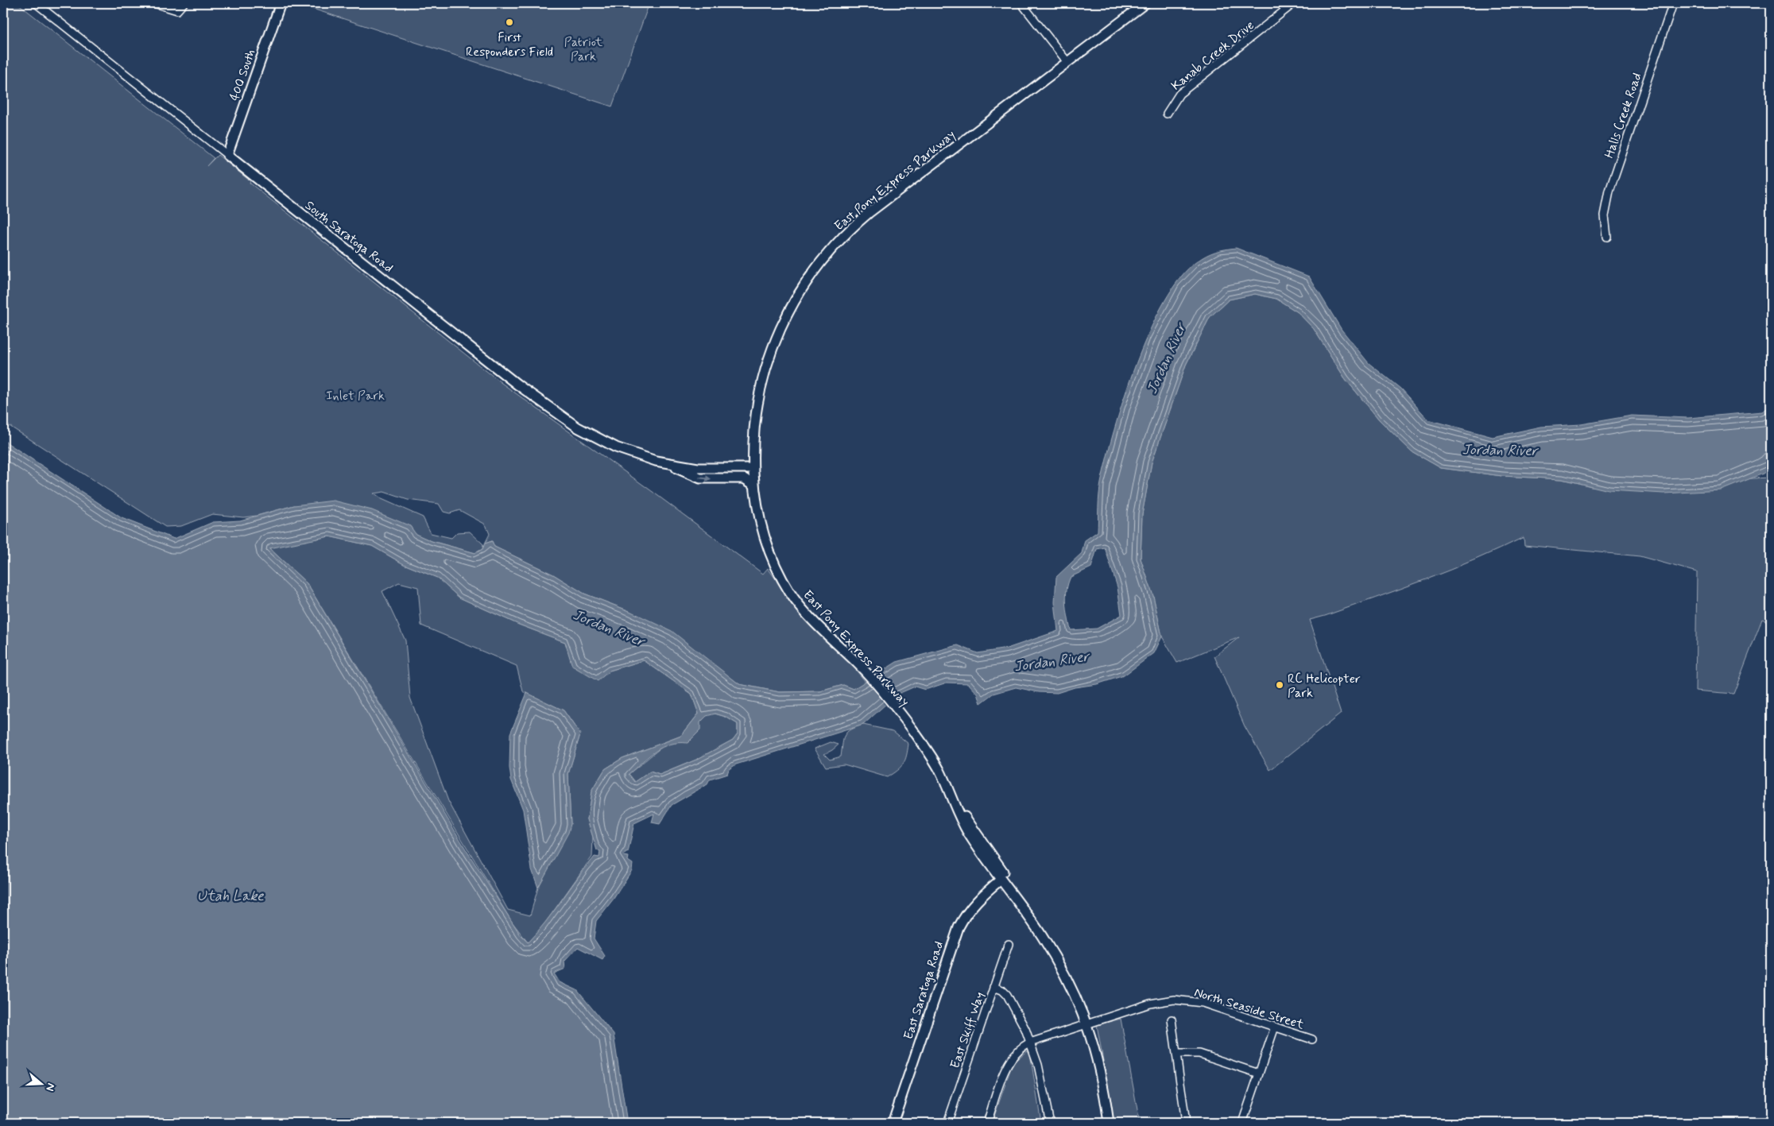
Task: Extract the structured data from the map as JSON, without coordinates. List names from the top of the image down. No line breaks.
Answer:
{"streets":{"main road":["400 South","East Pony Express Parkway","South Saratoga Road","East Saratoga Road"],"street":["Kanab Creek Drive","Halls Creek Road","North Seaside Street","East Skiff Way"]},"crossings":[["400 South","South Saratoga Road"],["East Pony Express Parkway","East Saratoga Road"],["East Pony Express Parkway","North Seaside Street"]],"water":["Jordan River","Utah Lake"],"parks":["Patriot Park","Inlet Park"],"places":["First Responders Field","RC Helicopter Park"],"north":"right"}
